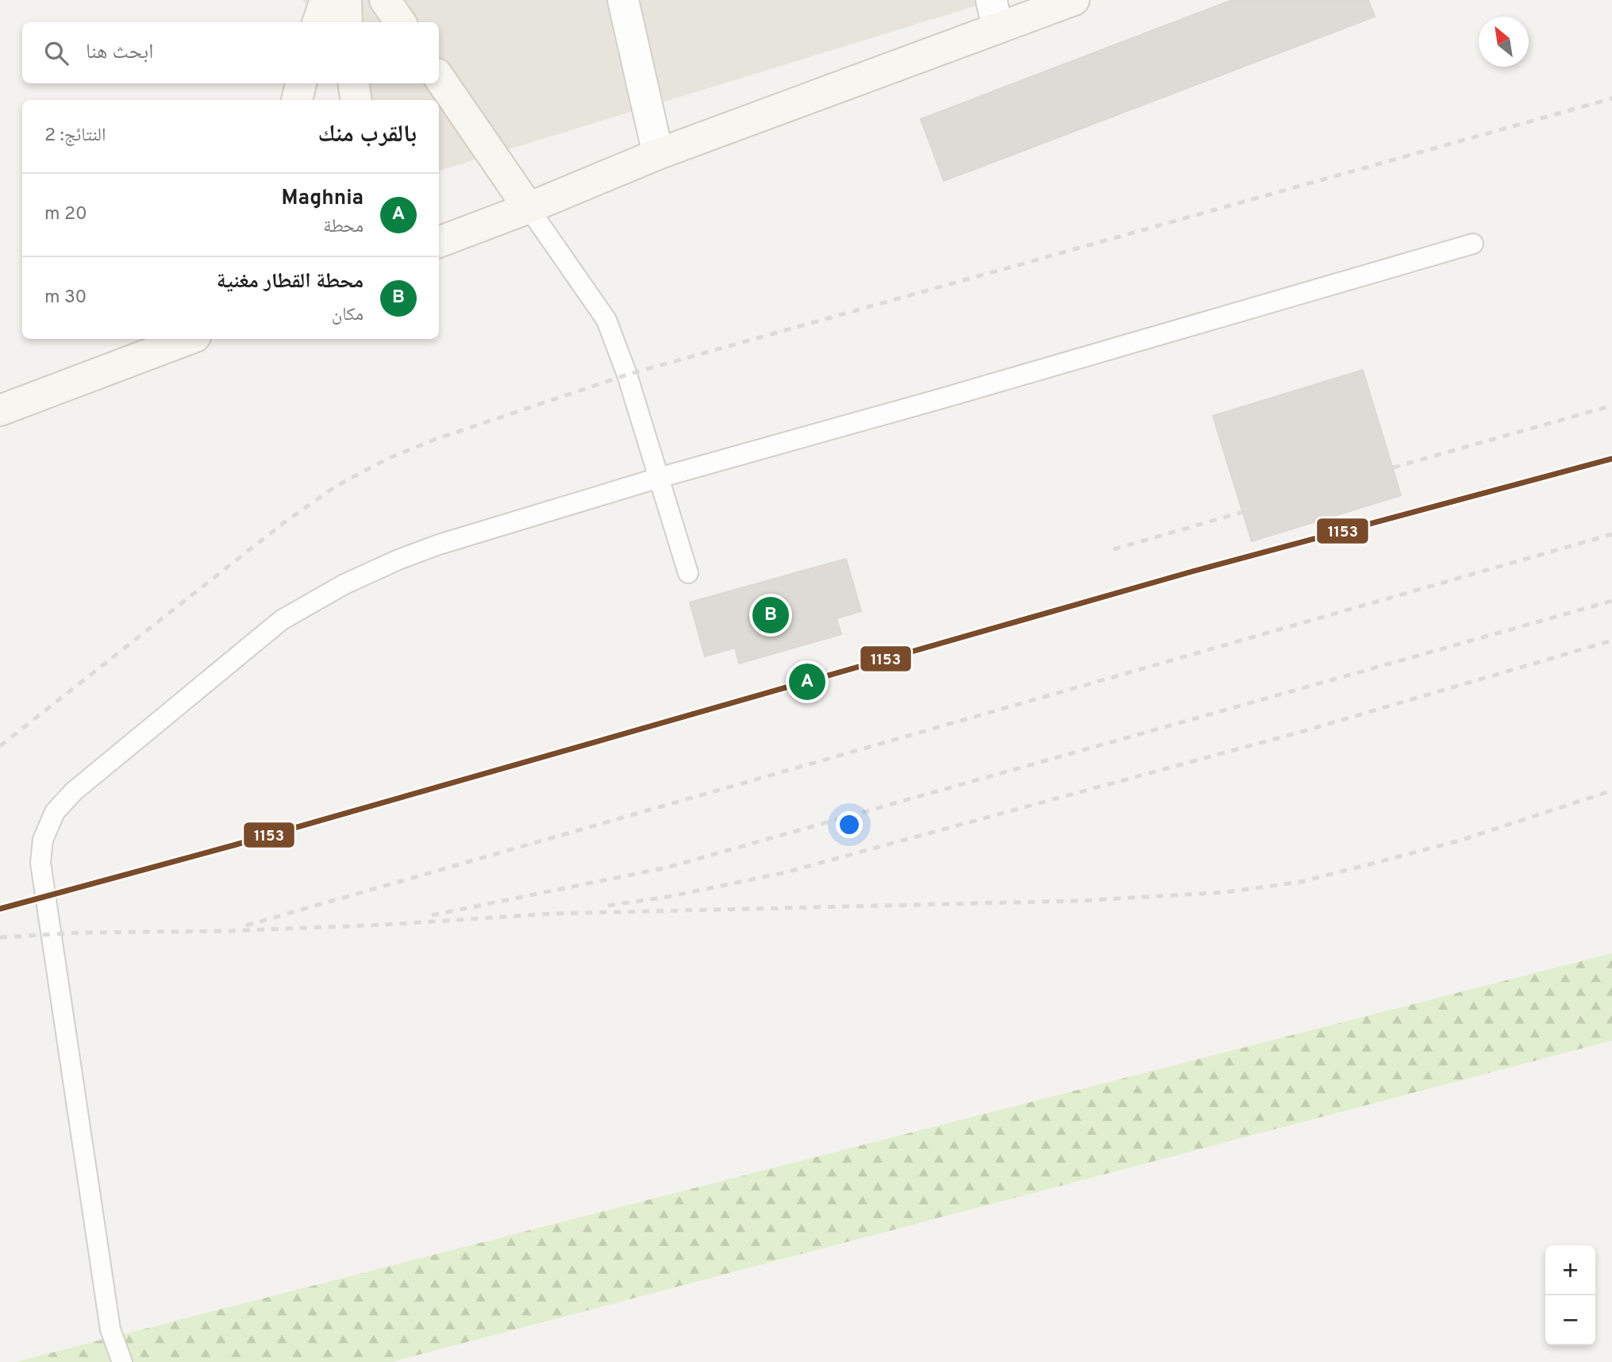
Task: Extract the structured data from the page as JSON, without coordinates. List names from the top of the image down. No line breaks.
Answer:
{"lines":["transit line 1153"],"north":"top left","page":{"search":"ابحث هنا","heading":["بالقرب منك","النتائج: 2"],"list":[{"mark":"A","name":"Maghnia","note":"محطة","value":"20 m"},{"mark":"B","name":"محطة القطار مغنية","note":"مكان","value":"30 m"}],"pins":["B","A"],"map_buttons":["+","−"]}}
